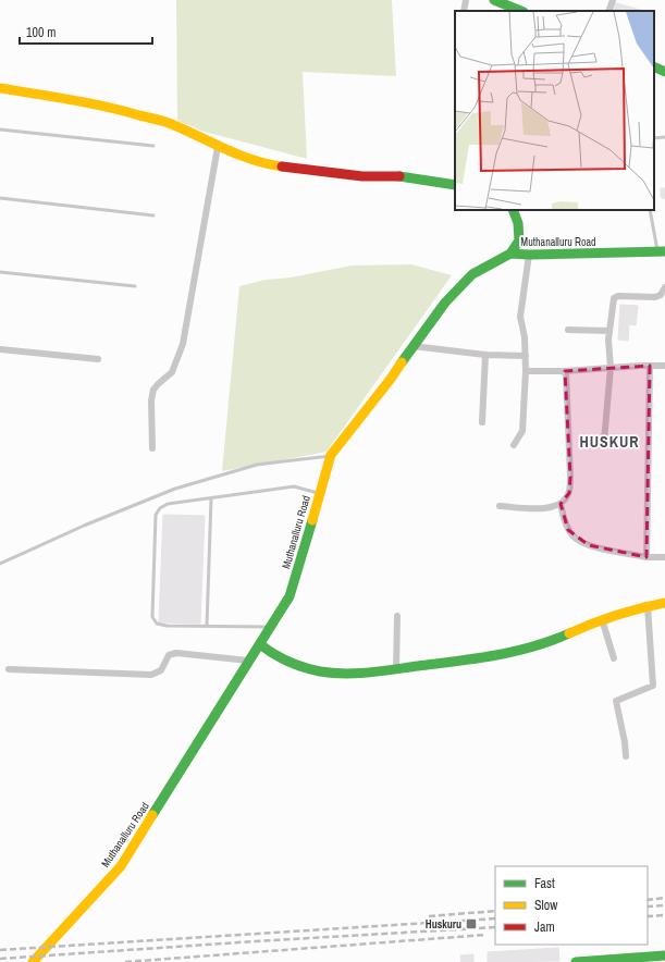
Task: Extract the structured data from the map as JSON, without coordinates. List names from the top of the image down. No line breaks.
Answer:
{"streets":{"street":["Muthanalluru Road"]},"districts":["HUSKUR"],"places":{"transit":["Huskuru"]},"legend":["Fast","Slow","Jam"],"scale_bar":"100 m"}
